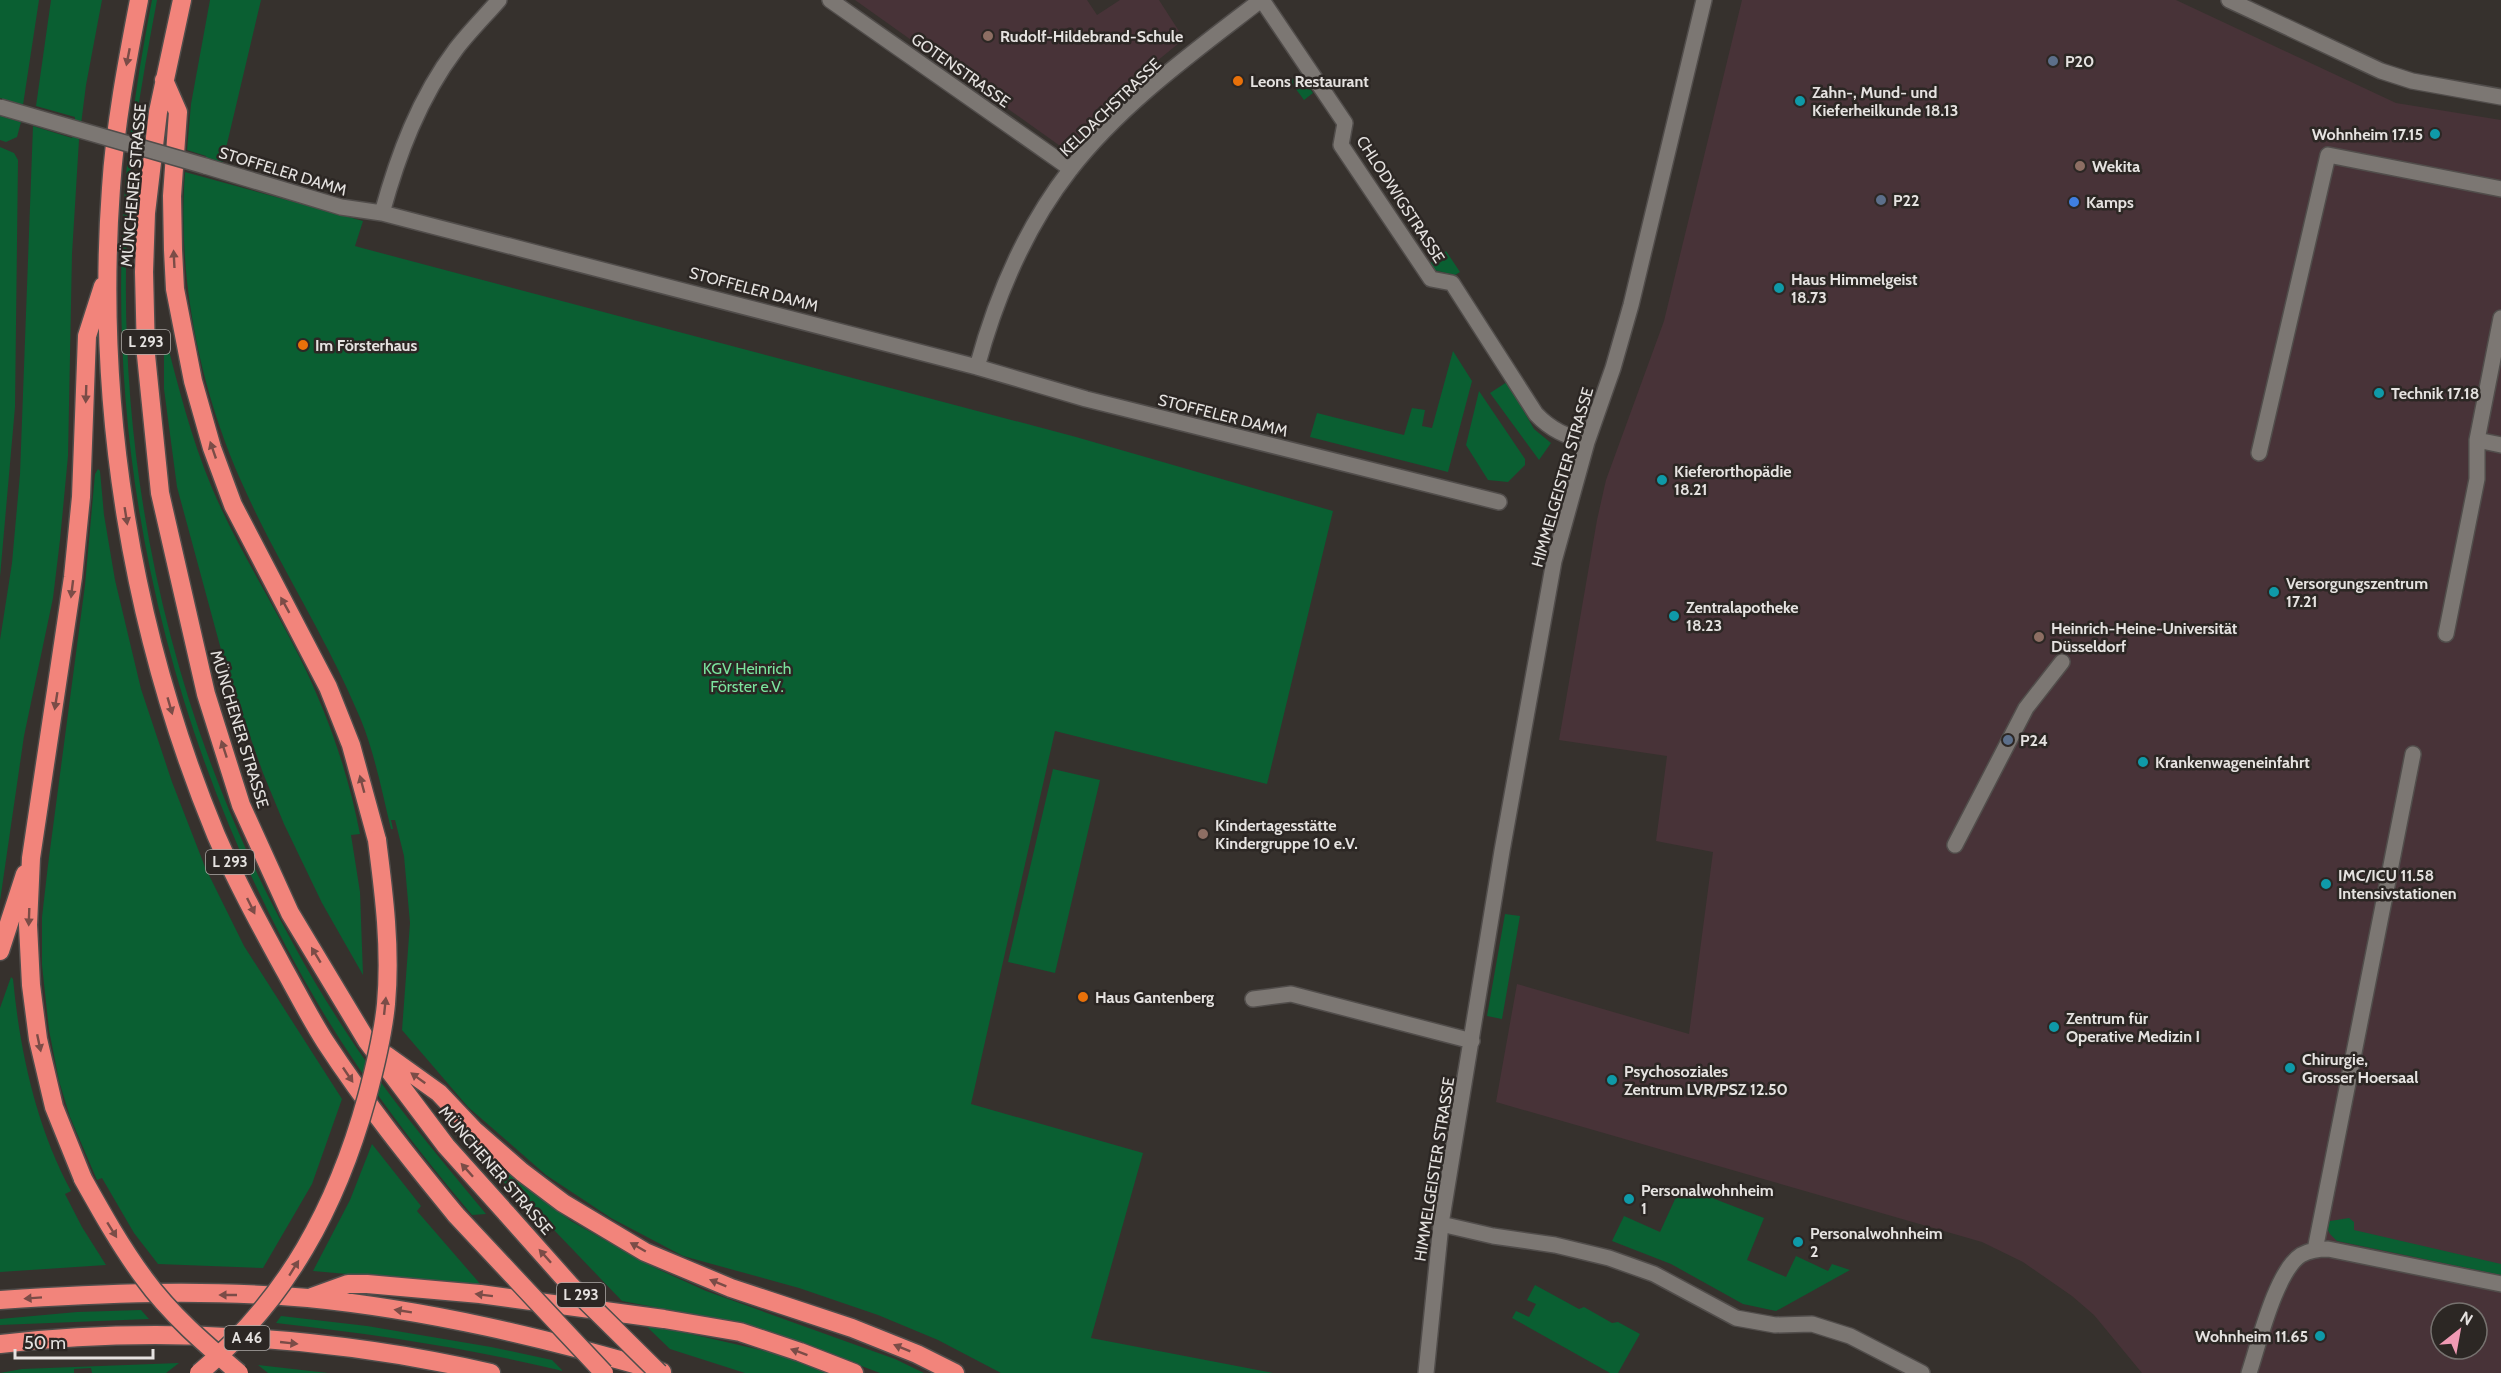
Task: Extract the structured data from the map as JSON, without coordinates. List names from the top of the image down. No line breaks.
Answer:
{"streets":{"highway":["MÜNCHENER STRASSE","L 293","A 46"],"street":["GOTENSTRASSE","KELDACHSTRASSE","STOFFELER DAMM","CHLODWIGSTRASSE","HIMMELGEISTER STRASSE"]},"crossings":[["GOTENSTRASSE","KELDACHSTRASSE"],["KELDACHSTRASSE","STOFFELER DAMM"],["KELDACHSTRASSE","CHLODWIGSTRASSE"],["MÜNCHENER STRASSE","L 293"],["CHLODWIGSTRASSE","HIMMELGEISTER STRASSE"]],"parks":["KGV Heinrich Förster e.V."],"places":["Rudolf-Hildebrand-Schule","P20","Leons Restaurant","Zahn-, Mund- und Kieferheilkunde 18.13","Wohnheim 17.15","Wekita","P22","Kamps","Haus Himmelgeist 18.73","Im Försterhaus","Technik 17.18","Kieferorthopädie 18.21","Versorgungszentrum 17.21","Zentralapotheke 18.23","Heinrich-Heine-Universität Düsseldorf","P24","Krankenwageneinfahrt","Kindertagesstätte Kindergruppe 10 e.V.","IMC/ICU 11.58 Intensivstationen","Haus Gantenberg","Zentrum für Operative Medizin I","Chirurgie, Grosser Hoersaal","Psychosoziales Zentrum LVR/PSZ 12.50","Personalwohnheim 1","Personalwohnheim 2","Wohnheim 11.65"],"scale_bar":"50 m","north":"top right"}
